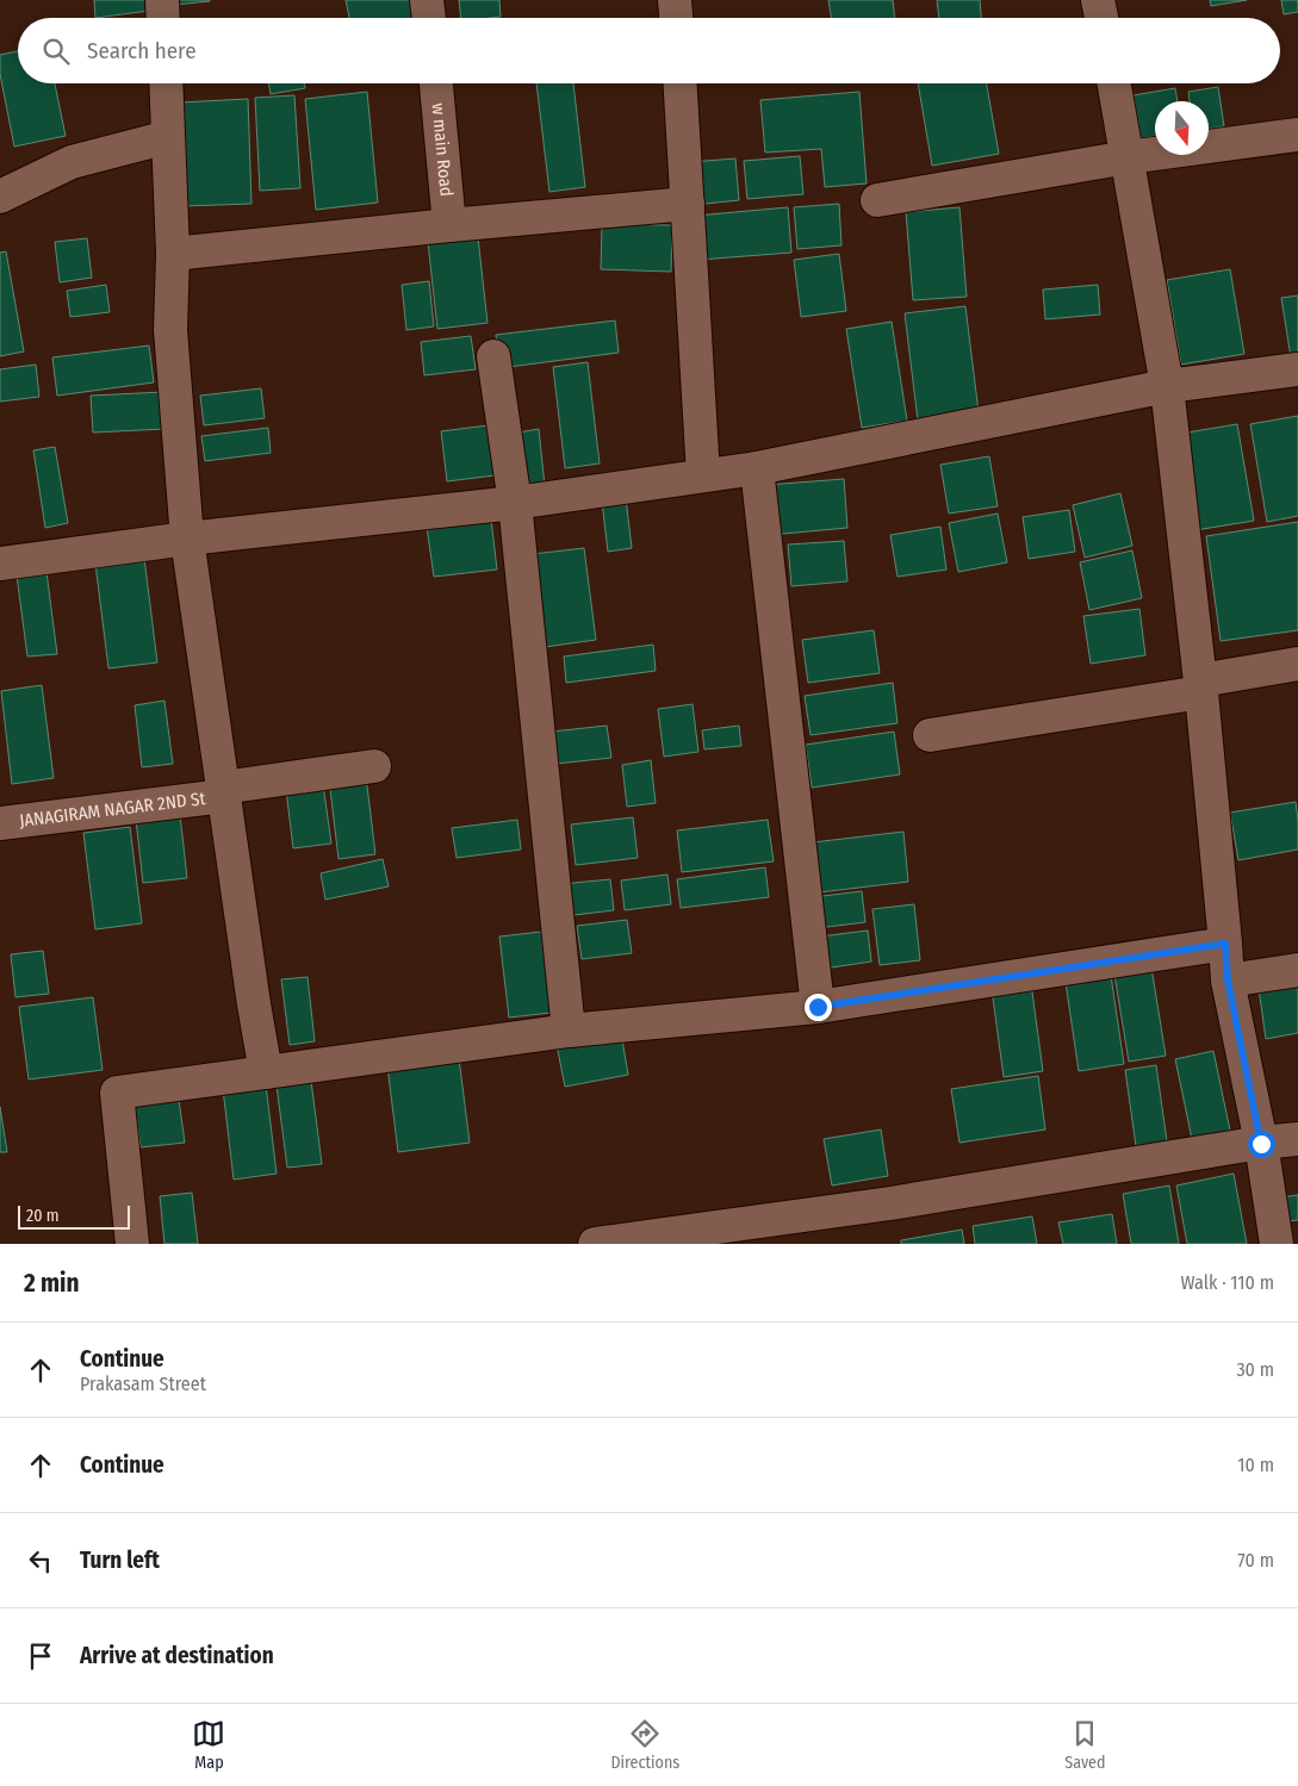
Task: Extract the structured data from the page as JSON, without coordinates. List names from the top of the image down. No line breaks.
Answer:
{"streets":{"street":["w main Road","JANAGIRAM NAGAR 2ND St"]},"scale_bar":"20 m","north":"bottom","page":{"search":"Search here","scale":"20 m","heading":["2 min","Walk · 110 m"],"list":[["Continue","Prakasam Street","30 m"],["Continue","10 m"],["Turn left","70 m"],"Arrive at destination"],"nav":["Map","Directions","Saved"]}}
